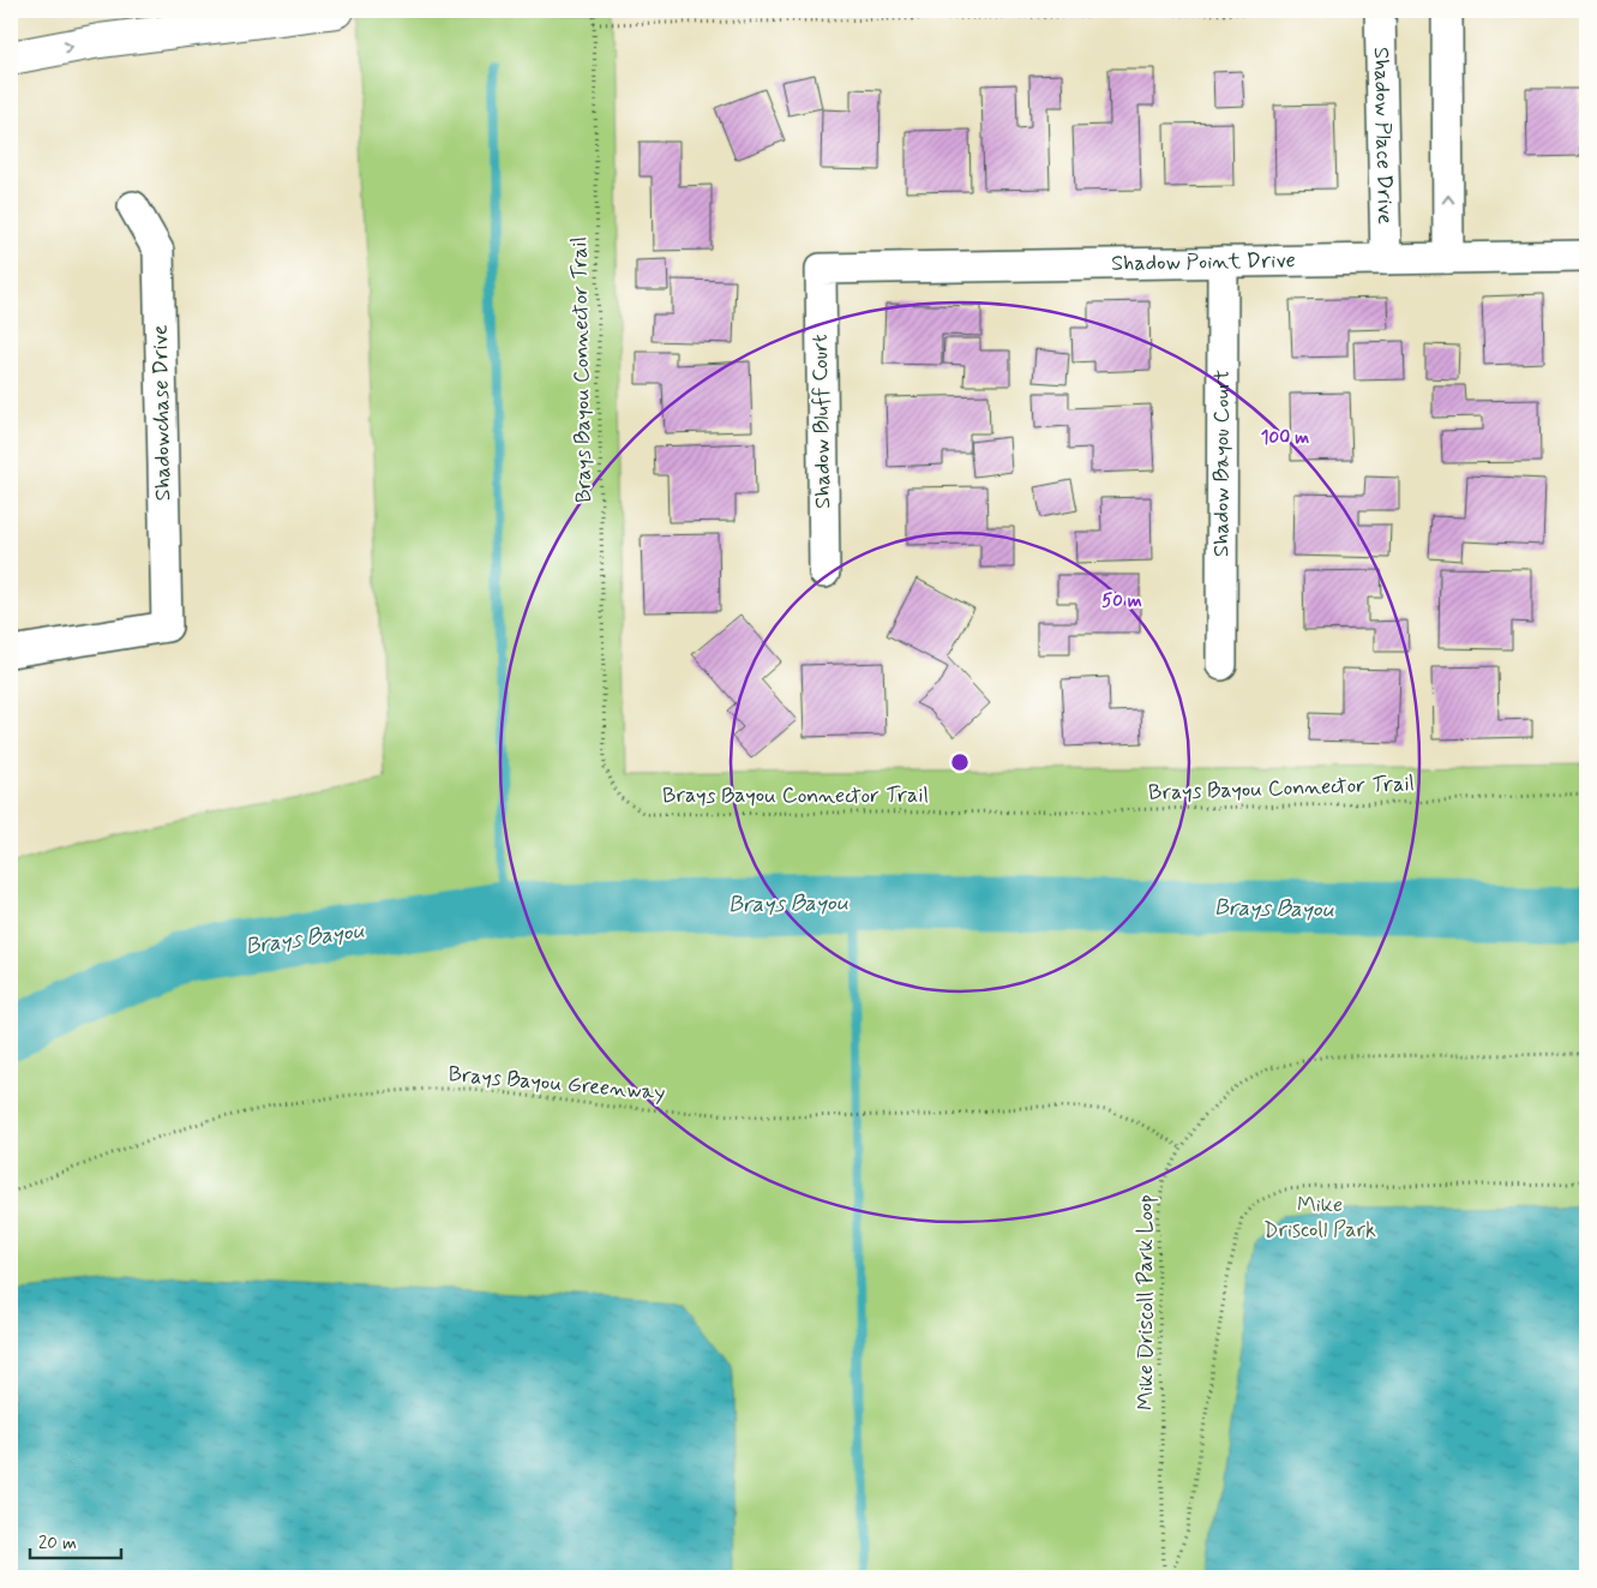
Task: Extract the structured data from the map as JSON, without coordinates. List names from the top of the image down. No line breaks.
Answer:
{"streets":{"street":["Shadow Place Drive","Shadow Point Drive","Shadowchase Drive","Shadow Bluff Court","Shadow Bayou Court"],"path":["Brays Bayou Connector Trail","Brays Bayou Greenway","Mike Driscoll Park Loop"]},"crossings":[["Shadow Place Drive","Shadow Point Drive"],["Shadow Point Drive","Shadow Bluff Court"],["Shadow Point Drive","Shadow Bayou Court"],["Brays Bayou Greenway","Mike Driscoll Park Loop"]],"water":["Brays Bayou"],"parks":["Mike Driscoll Park"],"scale_bar":"20 m","rings":["100 m","50 m"]}
